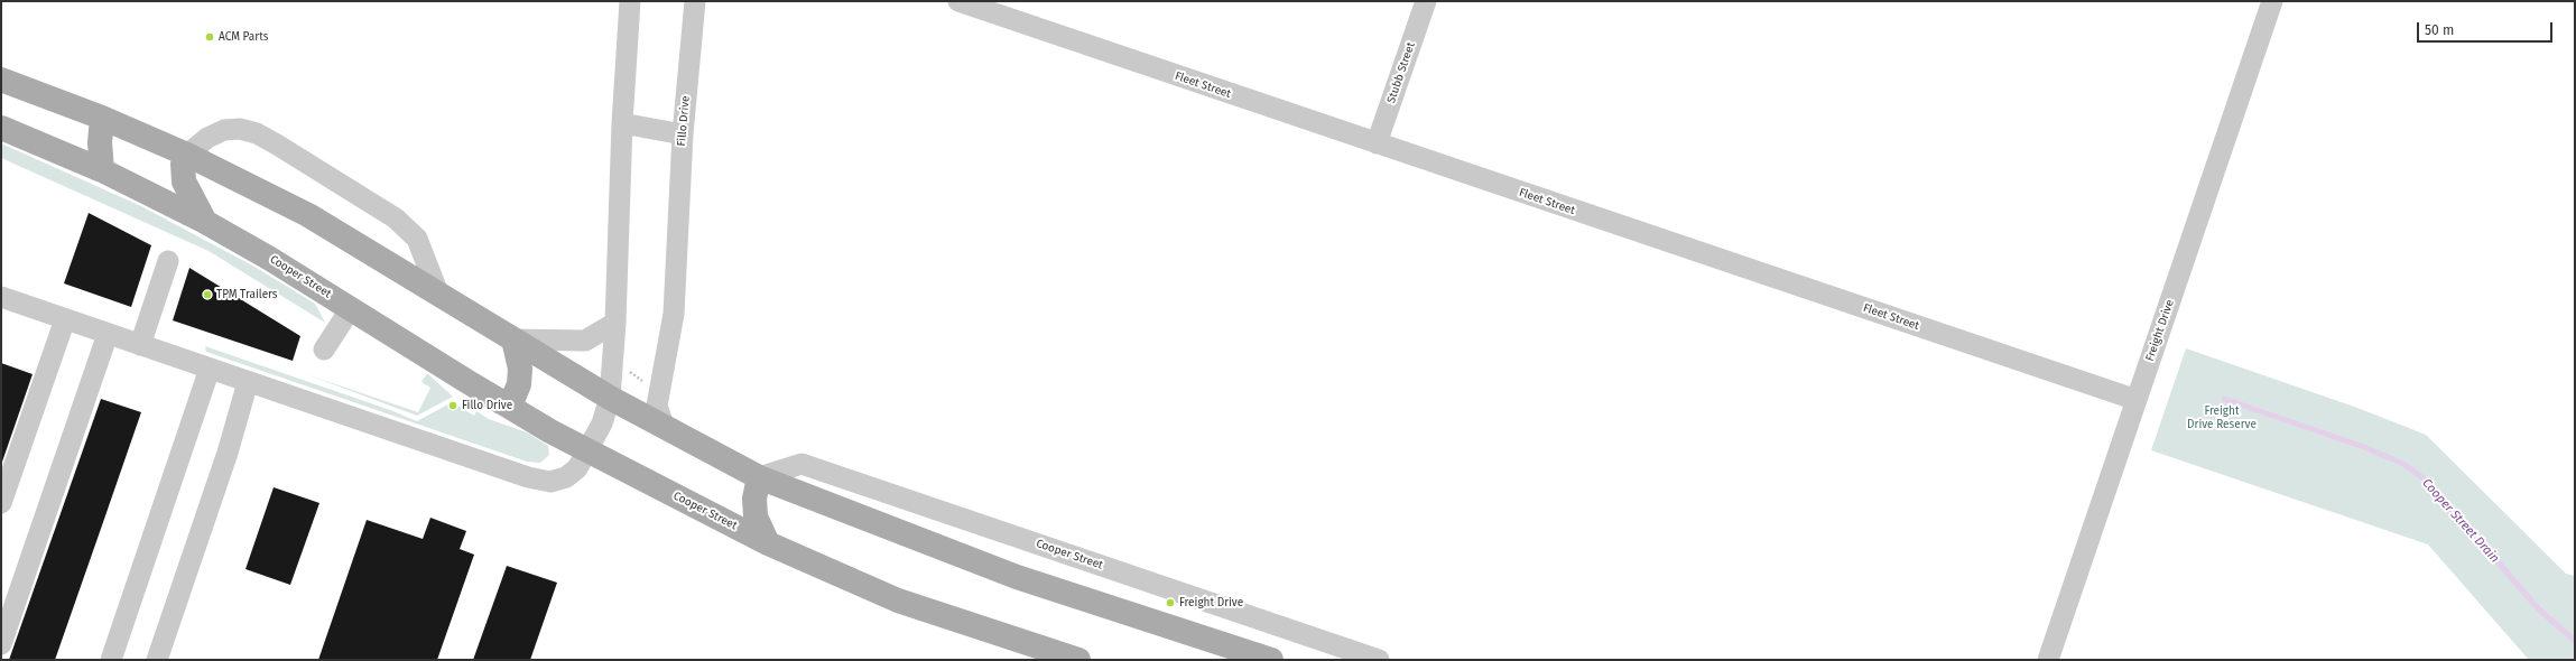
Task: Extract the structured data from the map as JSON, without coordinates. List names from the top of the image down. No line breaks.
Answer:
{"streets":{"main road":["Cooper Street"],"street":["Stubb Street","Fleet Street","Fillo Drive","Freight Drive"]},"crossings":[["Stubb Street","Fleet Street"],["Fleet Street","Freight Drive"]],"water":["Cooper Street Drain"],"parks":["Freight Drive Reserve"],"places":["ACM Parts","TPM Trailers","Fillo Drive","Freight Drive"],"scale_bar":"50 m"}
